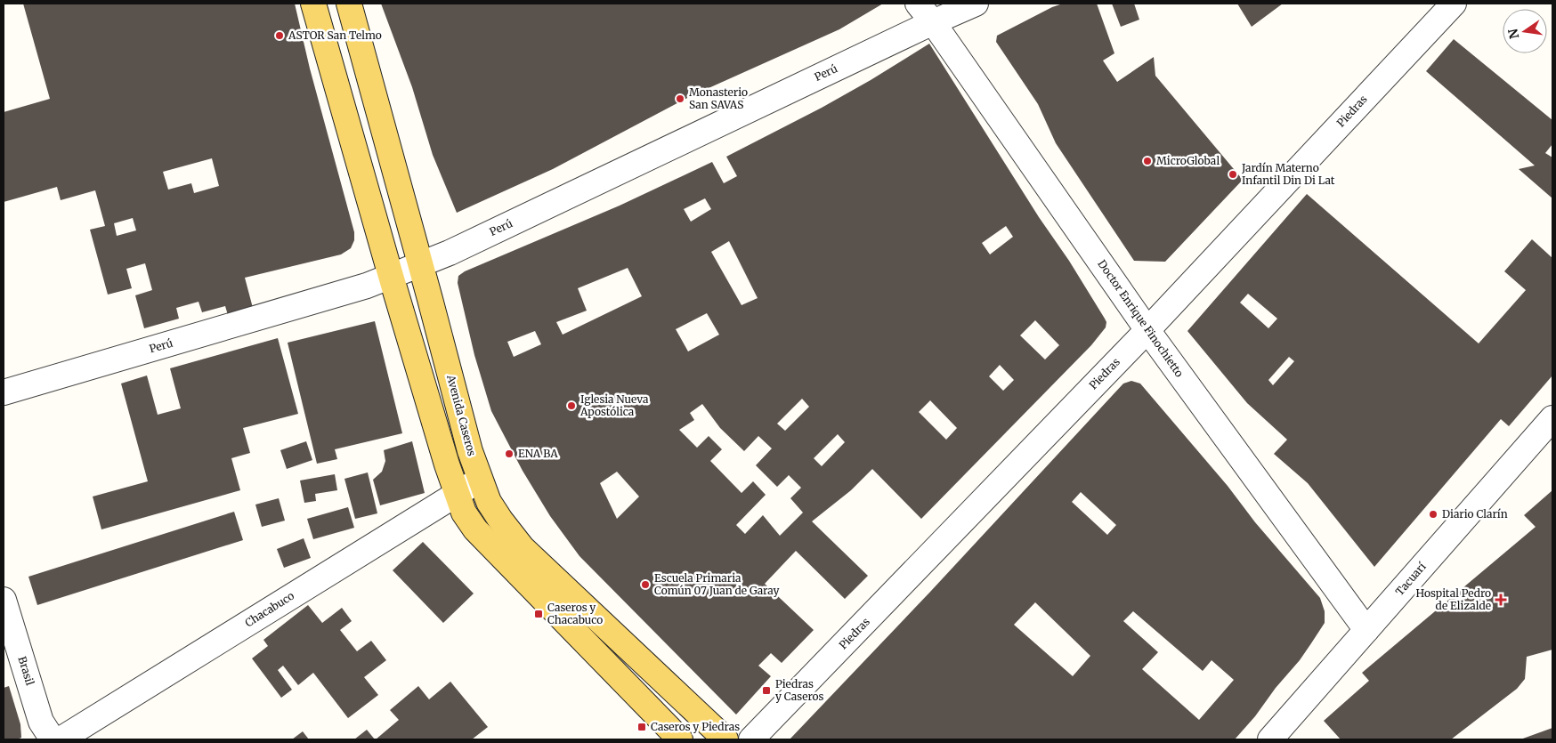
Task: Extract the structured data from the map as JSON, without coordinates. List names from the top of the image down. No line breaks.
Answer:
{"streets":{"main road":["Avenida Caseros"],"street":["Perú","Piedras","Doctor Enrique Finochietto","Tacuarí","Chacabuco","Brasil"]},"crossings":[["Perú","Doctor Enrique Finochietto"],["Perú","Avenida Caseros"],["Piedras","Doctor Enrique Finochietto"],["Doctor Enrique Finochietto","Tacuarí"],["Avenida Caseros","Chacabuco"]],"places":{"other":["ASTOR San Telmo","Monasterio San SAVAS","MicroGlobal","Jardín Materno Infantil Din Di Lat","Iglesia Nueva Apostólica","ENA BA","Diario Clarín","Escuela Primaria Común 07 Juan de Garay"],"health":["Hospital Pedro de Elizalde"],"transit":["Caseros y Chacabuco","Piedras y Caseros","Caseros y Piedras"]},"north":"left"}
